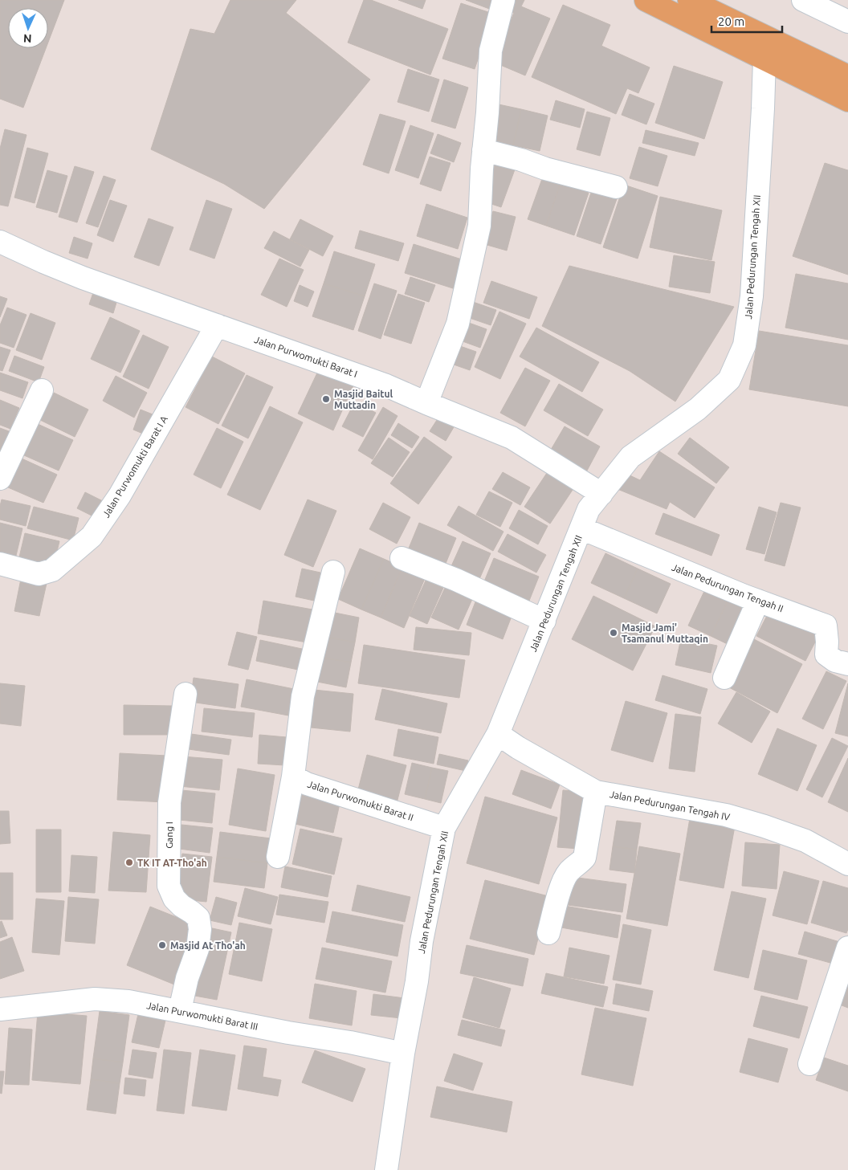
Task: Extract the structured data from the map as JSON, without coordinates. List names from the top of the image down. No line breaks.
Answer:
{"streets":{"street":["Jalan Pedurungan Tengah XII","Jalan Purwomukti Barat I","Jalan Purwomukti Barat I A","Jalan Pedurungan Tengah II","Jalan Purwomukti Barat II","Jalan Pedurungan Tengah IV","Gang I","Jalan Purwomukti Barat III"]},"crossings":[["Jalan Pedurungan Tengah XII","Jalan Purwomukti Barat I"],["Jalan Pedurungan Tengah XII","Jalan Pedurungan Tengah II"],["Jalan Pedurungan Tengah XII","Jalan Purwomukti Barat II"],["Jalan Pedurungan Tengah XII","Jalan Pedurungan Tengah IV"],["Jalan Pedurungan Tengah XII","Jalan Purwomukti Barat III"],["Jalan Purwomukti Barat I","Jalan Purwomukti Barat I A"],["Gang I","Jalan Purwomukti Barat III"]],"places":["Masjid Baitul Muttadin","Masjid Jami' Tsamanul Muttaqin","TK IT AT-Tho'ah","Masjid At Tho'ah"],"scale_bar":"20 m","north":"bottom"}
